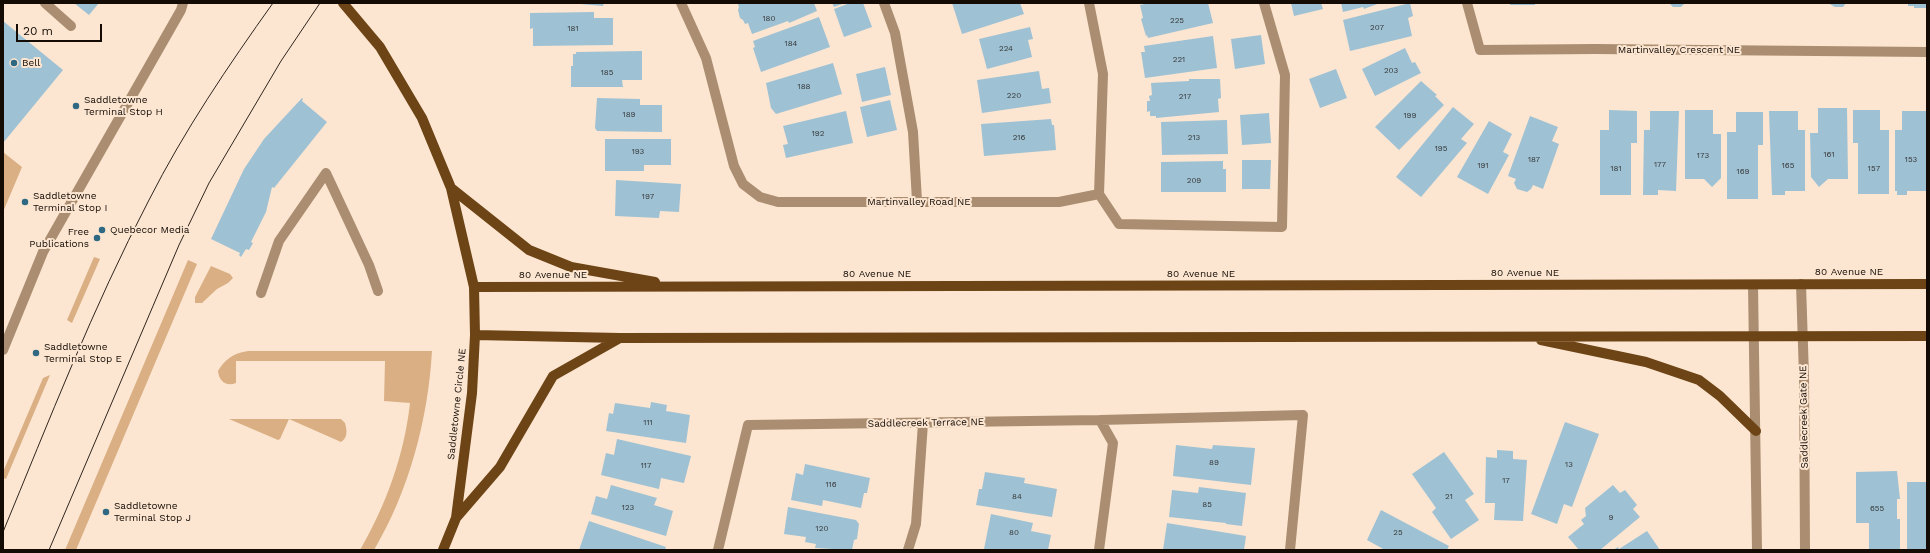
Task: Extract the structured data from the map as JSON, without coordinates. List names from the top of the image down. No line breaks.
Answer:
{"streets":{"main road":["80 Avenue NE","Saddletowne Circle NE"],"street":["Martinvalley Crescent NE","Martinvalley Road NE","Saddlecreek Gate NE","Saddlecreek Terrace NE"]},"crossings":[["80 Avenue NE","Saddletowne Circle NE"],["80 Avenue NE","Saddlecreek Gate NE"]],"places":["Bell","Saddletowne Terminal Stop H","Saddletowne Terminal Stop I","Quebecor Media","Free Publications","Saddletowne Terminal Stop E","Saddletowne Terminal Stop J"],"house_numbers":["180","225","207","181","184","224","221","203","185","188","220","217","189","199","192","216","213","195","193","161","173","187","153","177","191","165","181","157","169","209","197","111","89","13","117","17","116","84","21","85","123","655","9","120","80","25"],"scale_bar":"20 m"}
